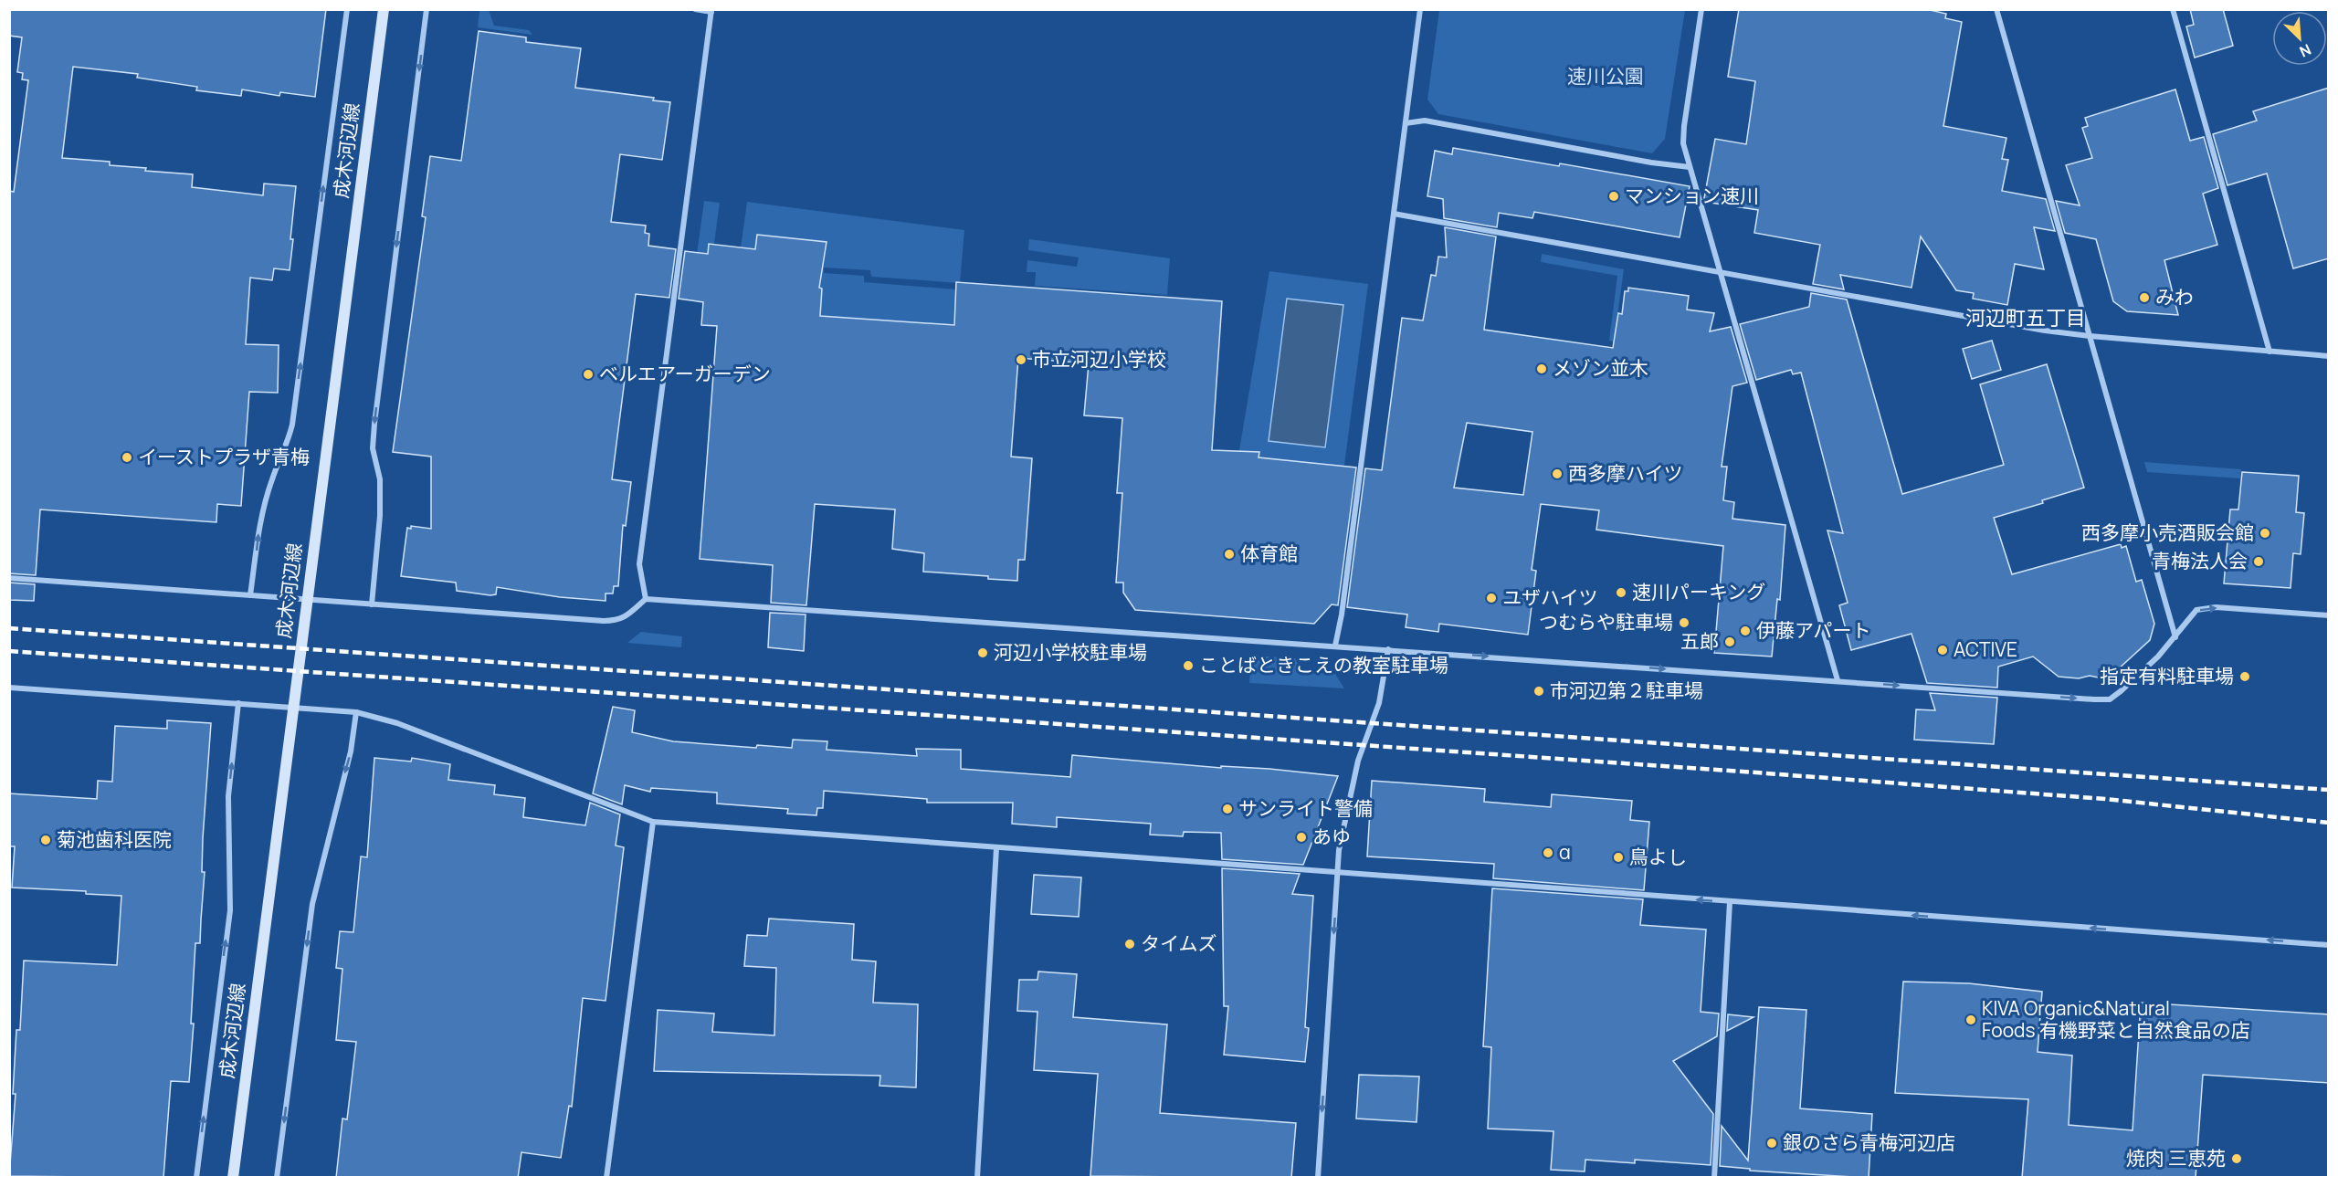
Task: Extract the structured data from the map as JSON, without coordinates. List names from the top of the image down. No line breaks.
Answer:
{"streets":{"main road":["成木河辺線"]},"districts":["河辺町五丁目"],"parks":["速川公園"],"places":["マンション速川","みわ","市立河辺小学校","メゾン並木","ベルエアーガーデン","イーストプラザ青梅","西多摩ハイツ","西多摩小売酒販会館","体育館","青梅法人会","速川パーキング","ユザハイツ","つむらや駐車場","伊藤アパート","五郎","ACTIVE","河辺小学校駐車場","ことばときこえの教室駐車場","指定有料駐車場","市河辺第２駐車場","サンライト警備","あゆ","菊池歯科医院","α","鳥よし","タイムズ","KIVA Organic&Natural Foods 有機野菜と自然食品の店","銀のさら青梅河辺店","焼肉 三恵苑"],"north":"bottom right"}
